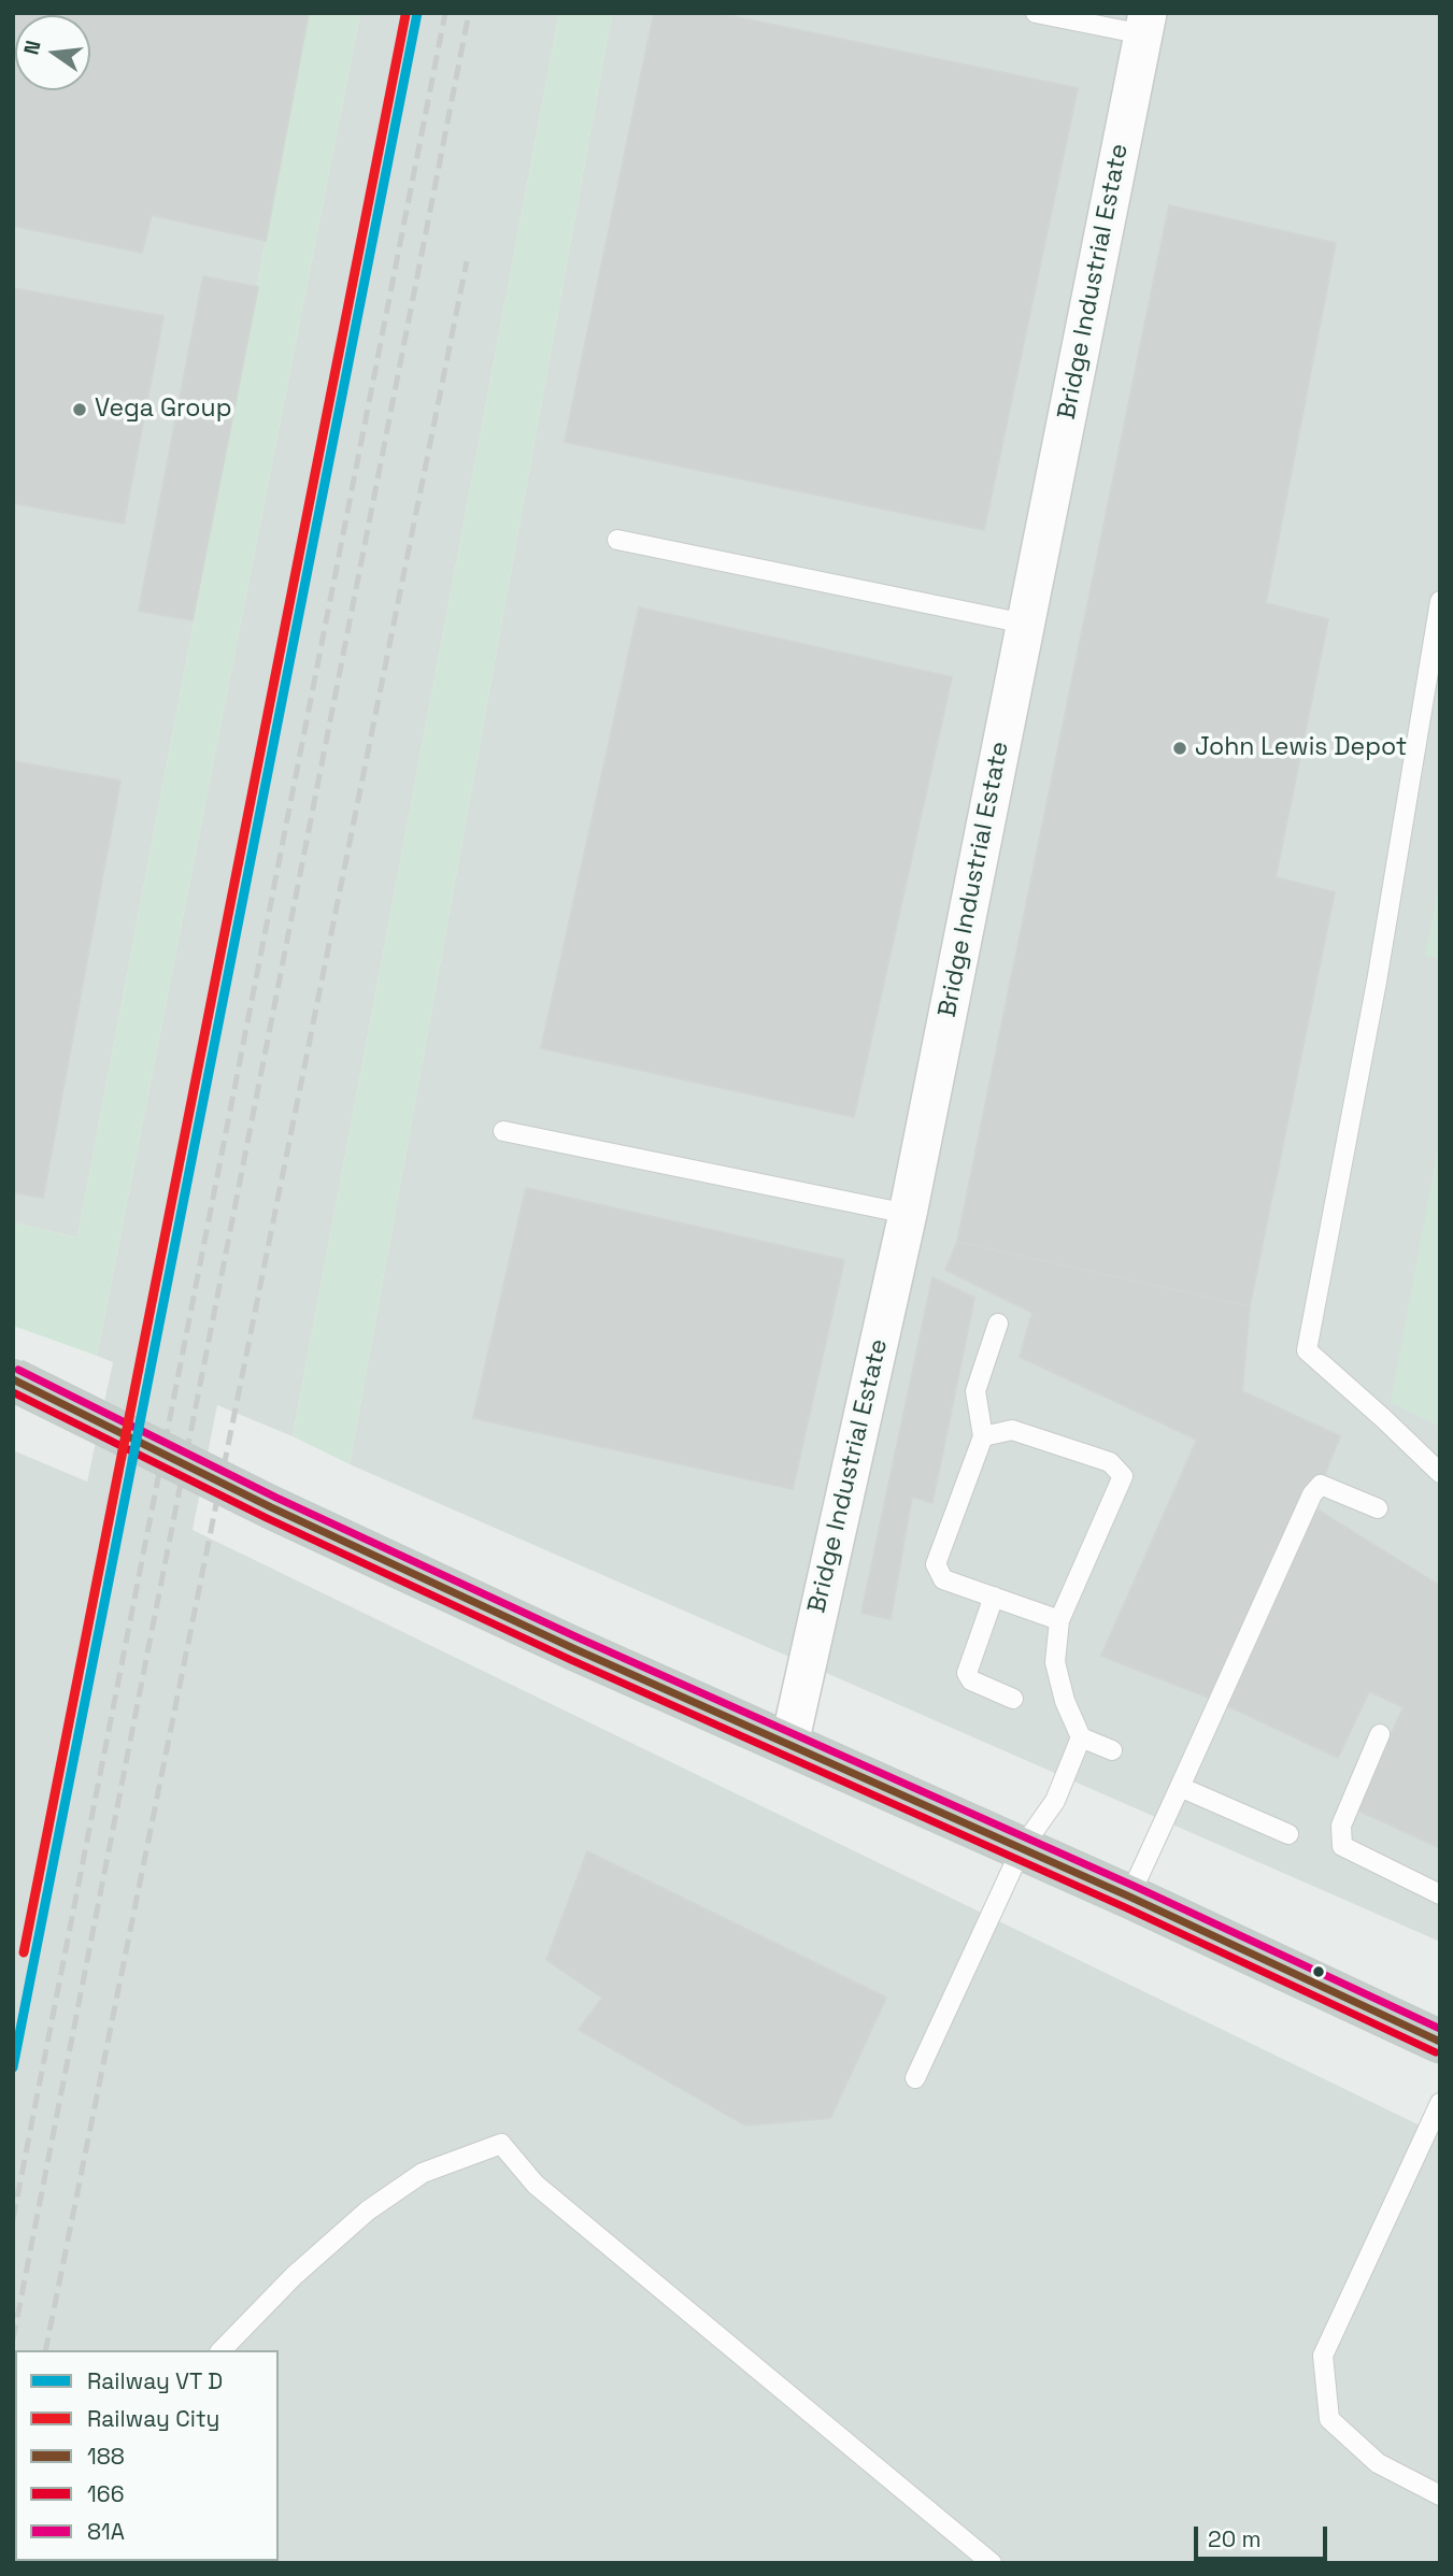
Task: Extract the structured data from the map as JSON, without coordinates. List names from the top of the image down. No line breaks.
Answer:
{"streets":{"street":["Bridge Industrial Estate"]},"places":["Vega Group","John Lewis Depot"],"lines":["rail line City","transit line 81A","transit line 188","transit line 166"],"legend":["Railway VT D","Railway City","188","166","81A"],"scale_bar":"20 m","north":"left"}
